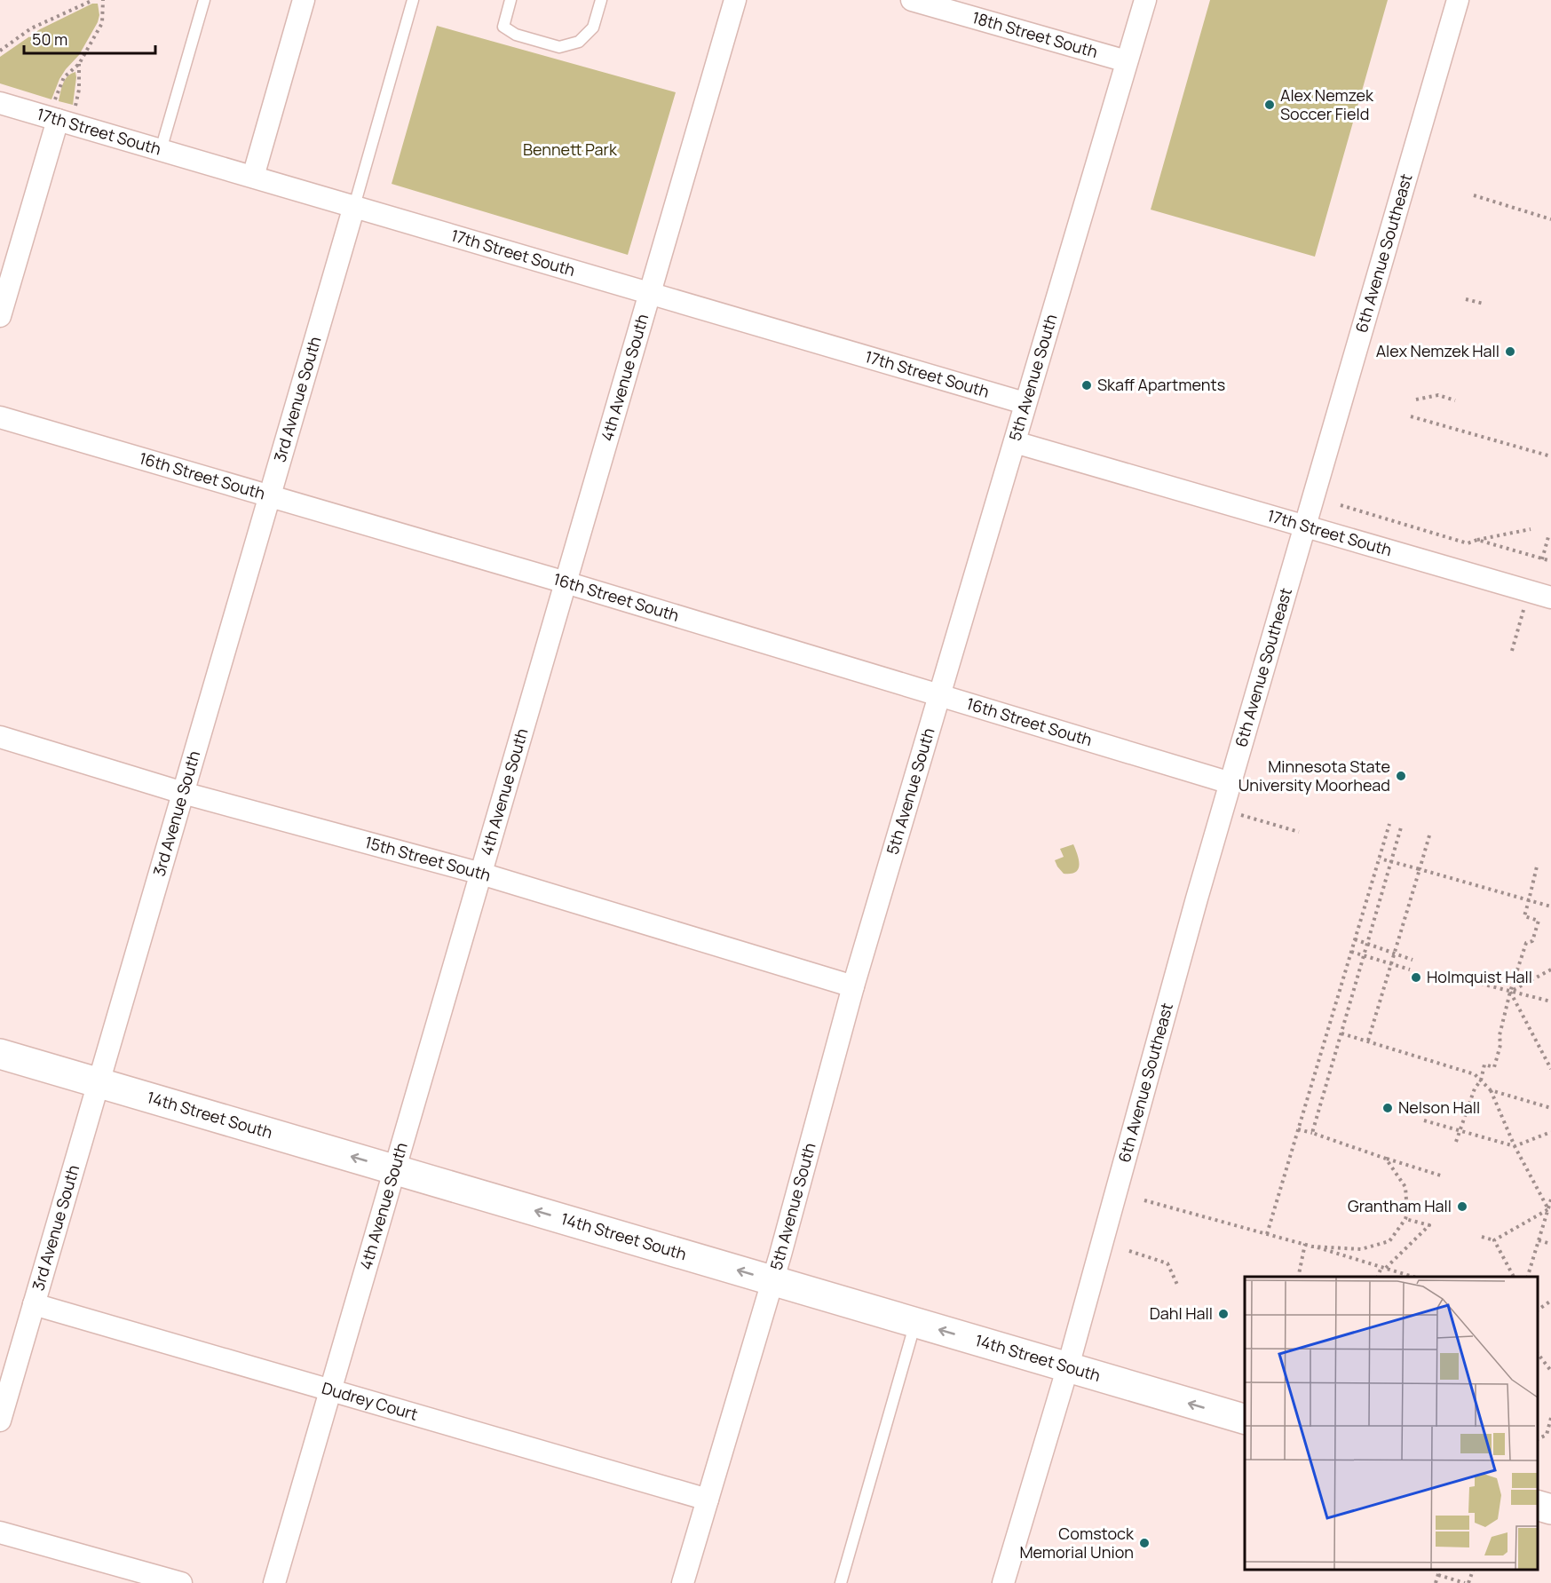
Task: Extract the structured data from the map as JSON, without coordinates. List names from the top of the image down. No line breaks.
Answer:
{"streets":{"street":["18th Street South","17th Street South","6th Avenue Southeast","4th Avenue South","5th Avenue South","3rd Avenue South","16th Street South","15th Street South","14th Street South","Dudrey Court"]},"crossings":[["18th Street South","5th Avenue South"],["17th Street South","6th Avenue Southeast"],["17th Street South","4th Avenue South"],["17th Street South","5th Avenue South"],["17th Street South","3rd Avenue South"],["6th Avenue Southeast","16th Street South"],["6th Avenue Southeast","14th Street South"],["4th Avenue South","16th Street South"],["4th Avenue South","15th Street South"],["4th Avenue South","14th Street South"],["4th Avenue South","Dudrey Court"],["5th Avenue South","16th Street South"],["5th Avenue South","15th Street South"],["5th Avenue South","14th Street South"],["5th Avenue South","Dudrey Court"],["3rd Avenue South","16th Street South"],["3rd Avenue South","15th Street South"],["3rd Avenue South","14th Street South"],["3rd Avenue South","Dudrey Court"]],"one_way":["14th Street South"],"parks":["Bennett Park"],"places":["Alex Nemzek Soccer Field","Alex Nemzek Hall","Skaff Apartments","Minnesota State University Moorhead","Holmquist Hall","Nelson Hall","Grantham Hall","Dahl Hall","Comstock Memorial Union"],"scale_bar":"50 m"}
